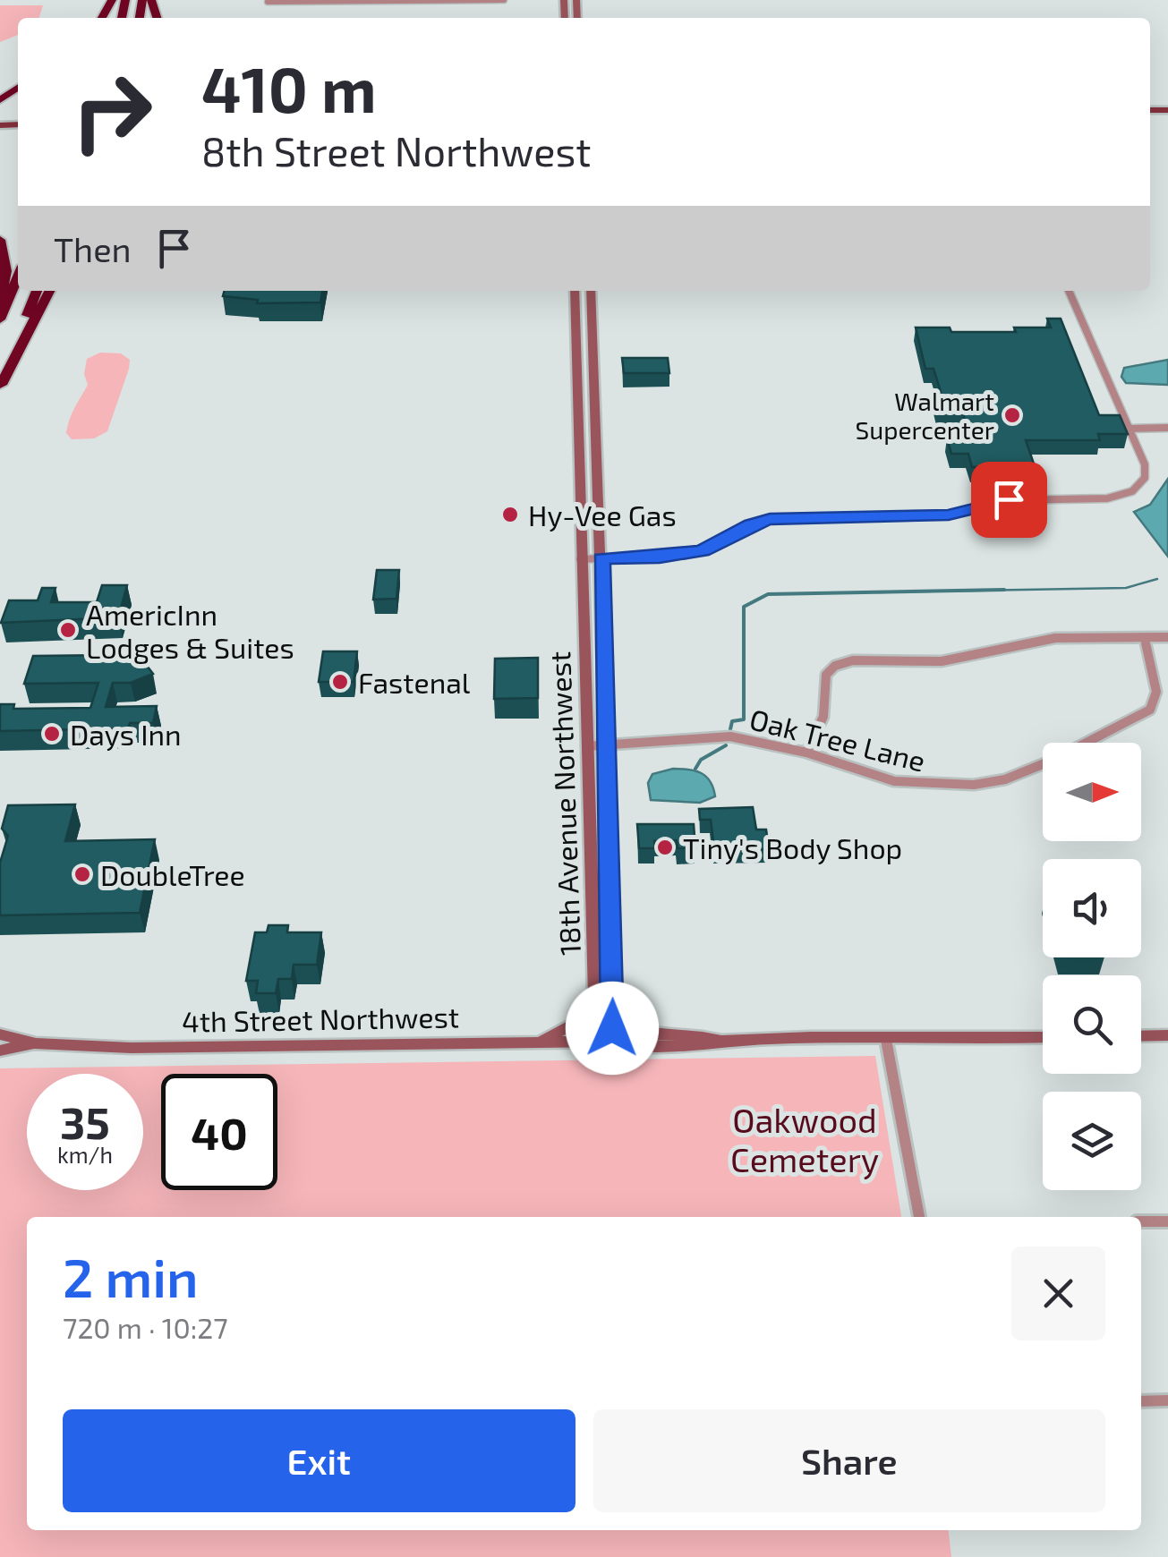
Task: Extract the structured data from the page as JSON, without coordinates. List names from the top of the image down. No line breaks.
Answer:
{"streets":{"street":["Oak Tree Lane","18th Avenue Northwest","4th Street Northwest"]},"crossings":[["Oak Tree Lane","18th Avenue Northwest"],["18th Avenue Northwest","4th Street Northwest"]],"parks":["Oakwood Cemetery"],"places":["Walmart Supercenter","Hy-Vee Gas","AmericInn Lodges & Suites","Fastenal","Days Inn","Tiny's Body Shop","DoubleTree"],"north":"right","page":{"turn":["410 m","8th Street Northwest"],"then":"Then","speed":"35 km/h","limit":"40","heading":["2 min","720 m · 10:27"],"buttons":["Exit","Share"]}}
